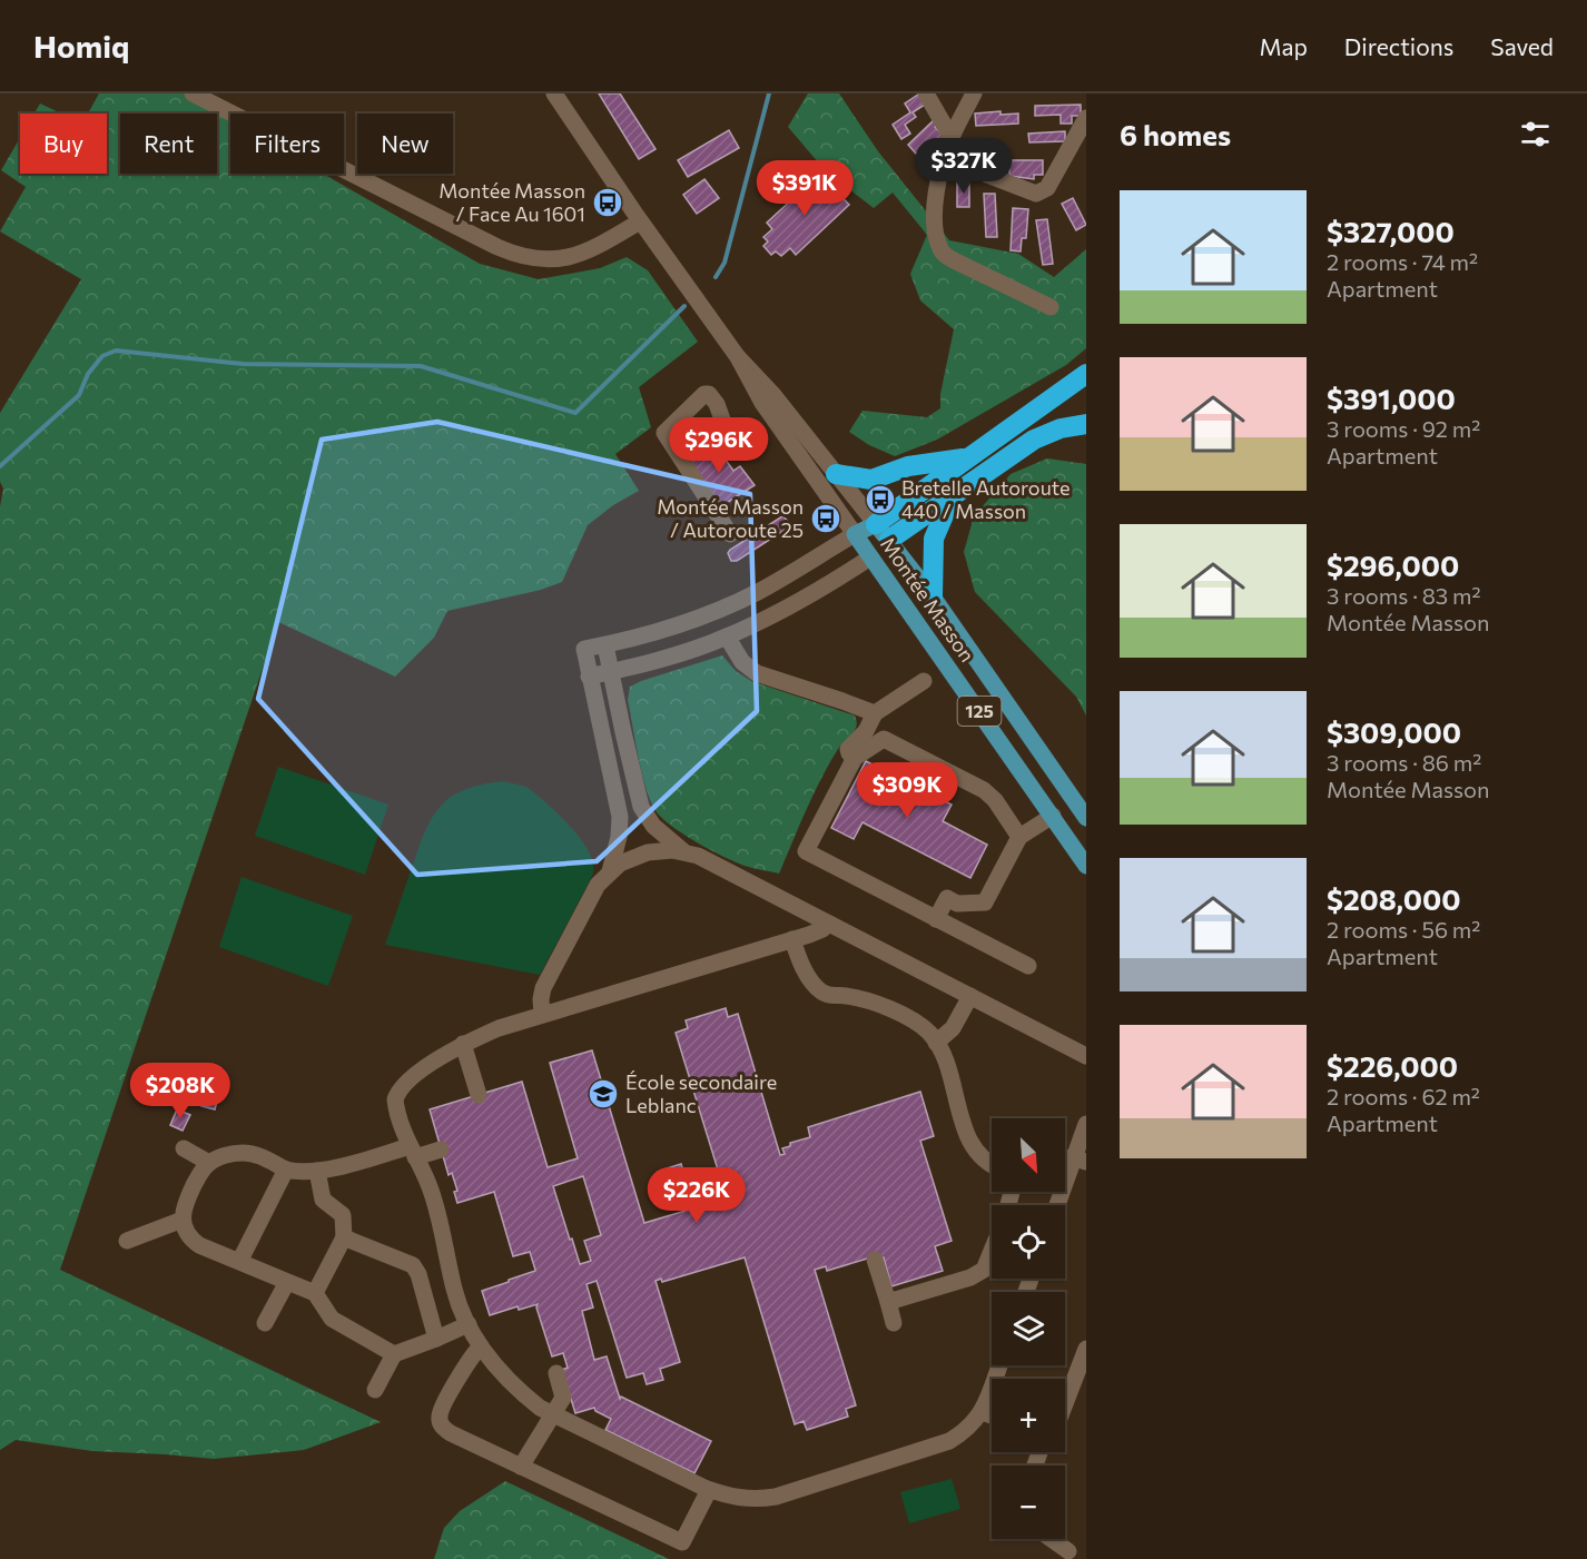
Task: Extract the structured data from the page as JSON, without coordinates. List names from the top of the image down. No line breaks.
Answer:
{"streets":{"main road":["Montée Masson","125"]},"places":{"bus stop":["Montée Masson / Face Au 1601","Bretelle Autoroute 440 / Masson","Montée Masson / Autoroute 25"],"school or university":["École secondaire Leblanc"]},"north":"bottom right","page":{"header":"Homiq","nav":["Map","Directions","Saved"],"heading":"6 homes","chip":["Buy","Rent","Filters","New"],"price":["$327K","$391K","$296K","$309K","$208K","$226K"],"list":[{"name":"$327,000","note":"2 rooms · 74 m² · Apartment"},{"name":"$391,000","note":"3 rooms · 92 m² · Apartment"},{"name":"$296,000","note":"3 rooms · 83 m² · Montée Masson"},{"name":"$309,000","note":"3 rooms · 86 m² · Montée Masson"},{"name":"$208,000","note":"2 rooms · 56 m² · Apartment"},{"name":"$226,000","note":"2 rooms · 62 m² · Apartment"}],"map_buttons":["+","−"]}}
